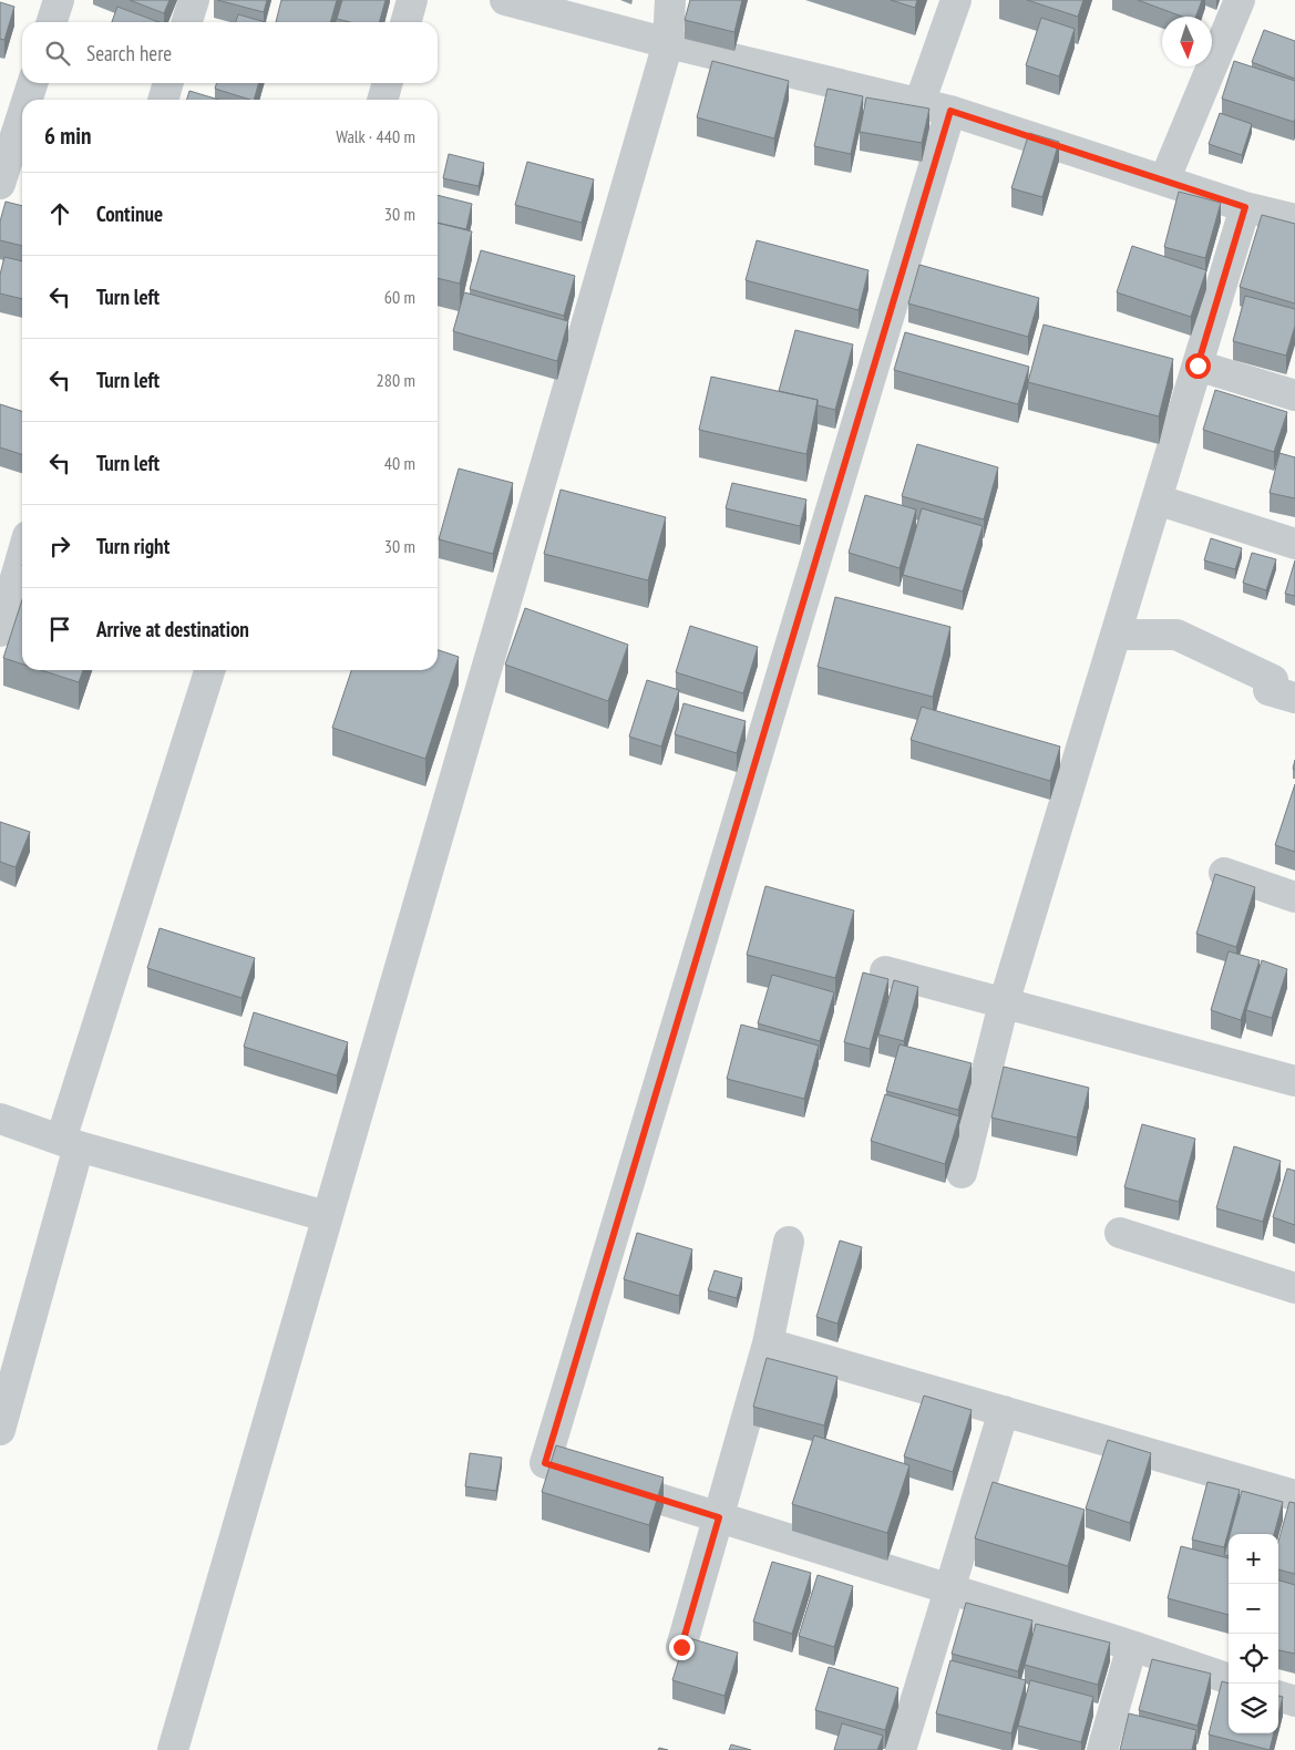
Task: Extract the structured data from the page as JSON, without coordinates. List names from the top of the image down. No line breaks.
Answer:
{"north":"bottom","page":{"search":"Search here","heading":["6 min","Walk · 440 m"],"list":[["Continue","30 m"],["Turn left","60 m"],["Turn left","280 m"],["Turn left","40 m"],["Turn right","30 m"],"Arrive at destination"],"map_buttons":["+","−"]}}
